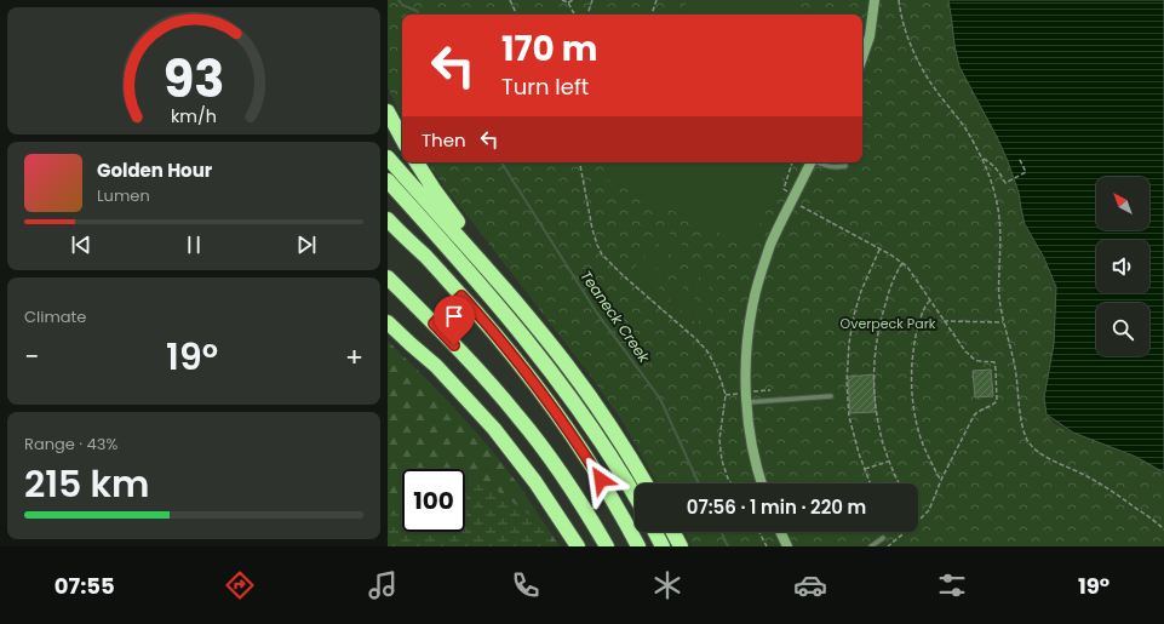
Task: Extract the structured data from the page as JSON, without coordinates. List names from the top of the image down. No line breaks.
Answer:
{"water":["Teaneck Creek"],"parks":["Overpeck Park"],"north":"top left","page":{"turn":["170 m","Turn left"],"then":"Then","song":["Golden Hour","Lumen"],"tile":["Climate",["Range · 43%","215 km"]],"heat":["−","19°","+"],"limit":"100","trip":"07:56 · 1 min · 220 m","tabs":["07:55","19°"],"gauge":["93","km/h"]}}
